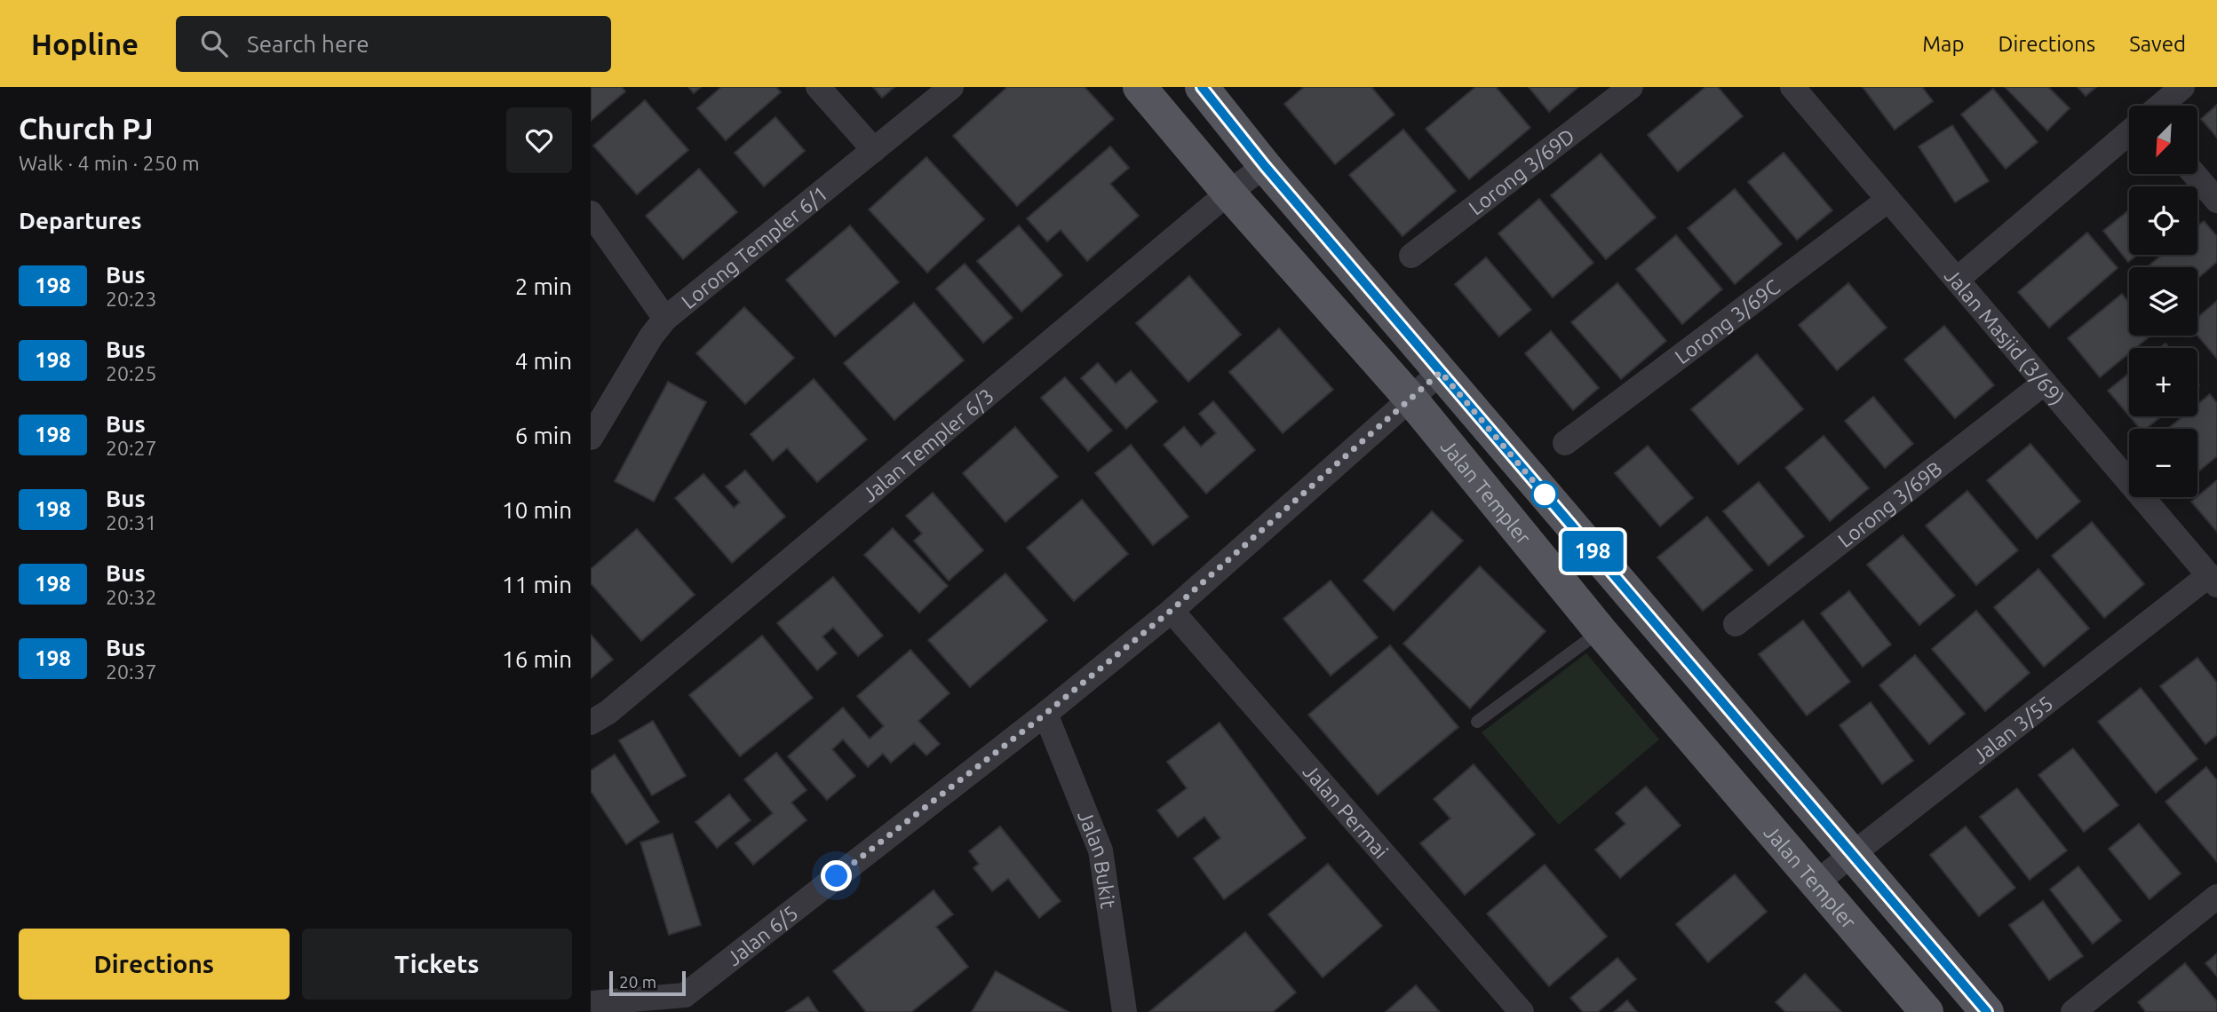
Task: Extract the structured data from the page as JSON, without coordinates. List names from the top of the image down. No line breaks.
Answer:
{"streets":{"main road":["Jalan Templer"],"street":["Lorong 3/69D","Lorong Templer 6/1","Lorong 3/69C","Jalan Masjid (3/69)","Jalan Templer 6/3","Lorong 3/69B","Jalan 3/55","Jalan Permai","Jalan Bukit","Jalan 6/5"]},"crossings":[["Lorong 3/69C","Jalan Masjid (3/69)"],["Jalan Masjid (3/69)","Lorong 3/69B"],["Jalan Masjid (3/69)","Jalan 3/55"],["Jalan Templer 6/3","Jalan Templer"],["Jalan Templer","Jalan 3/55"],["Jalan Templer","Jalan 6/5"],["Jalan Permai","Jalan 6/5"],["Jalan Bukit","Jalan 6/5"]],"lines":["bus line 198"],"scale_bar":"20 m","north":"bottom left","page":{"header":"Hopline","search":"Search here","nav":["Map","Directions","Saved"],"heading":[["Church PJ","Walk · 4 min · 250 m"],"Departures"],"on_map":"198","map_buttons":["+","−"],"list":[{"mark":"198","name":"Bus","note":"20:23","value":"2 min"},{"mark":"198","name":"Bus","note":"20:25","value":"4 min"},{"mark":"198","name":"Bus","note":"20:27","value":"6 min"},{"mark":"198","name":"Bus","note":"20:31","value":"10 min"},{"mark":"198","name":"Bus","note":"20:32","value":"11 min"},{"mark":"198","name":"Bus","note":"20:37","value":"16 min"}],"buttons":["Directions","Tickets"],"scale":"20 m"}}
